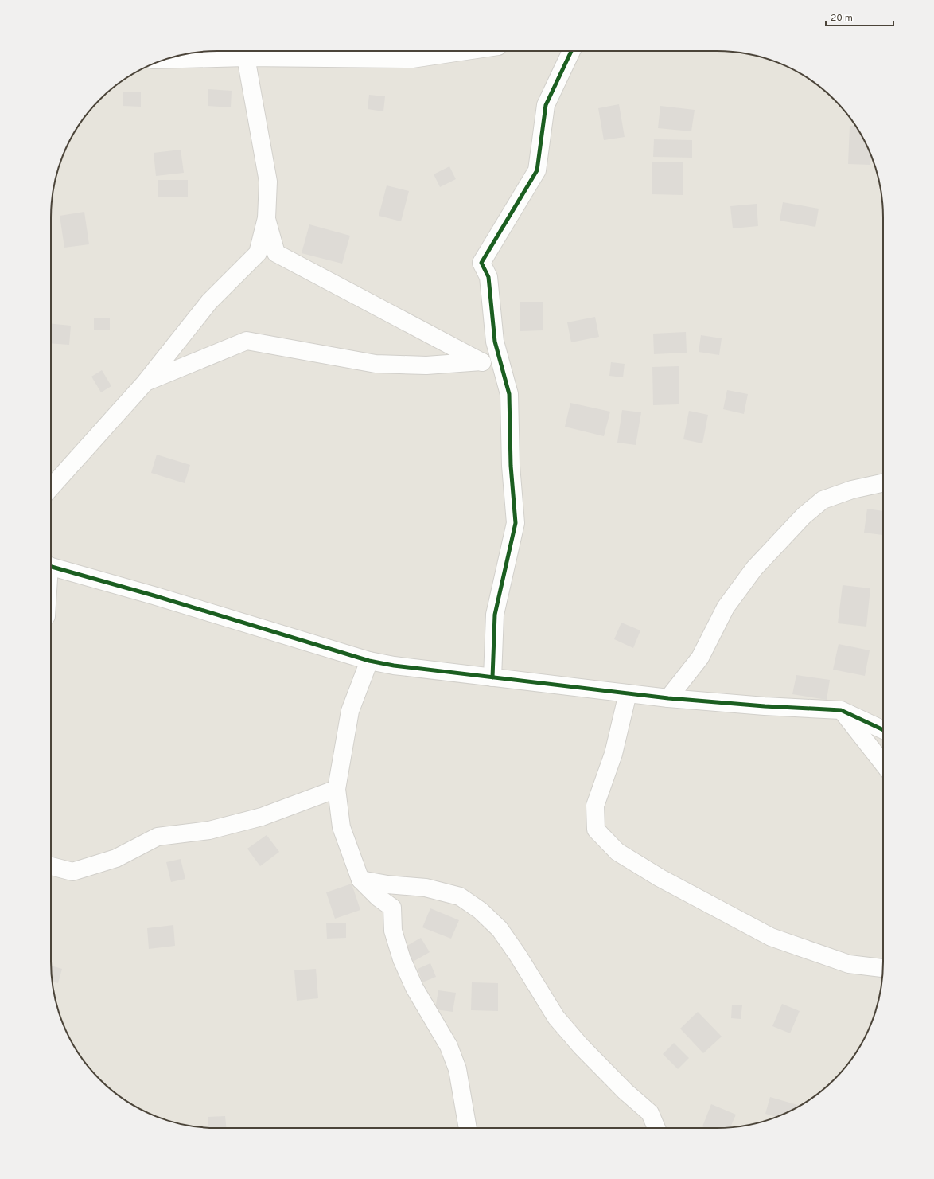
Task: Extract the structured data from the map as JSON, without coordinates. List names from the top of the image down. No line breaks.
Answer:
{"scale_bar":"20 m"}
